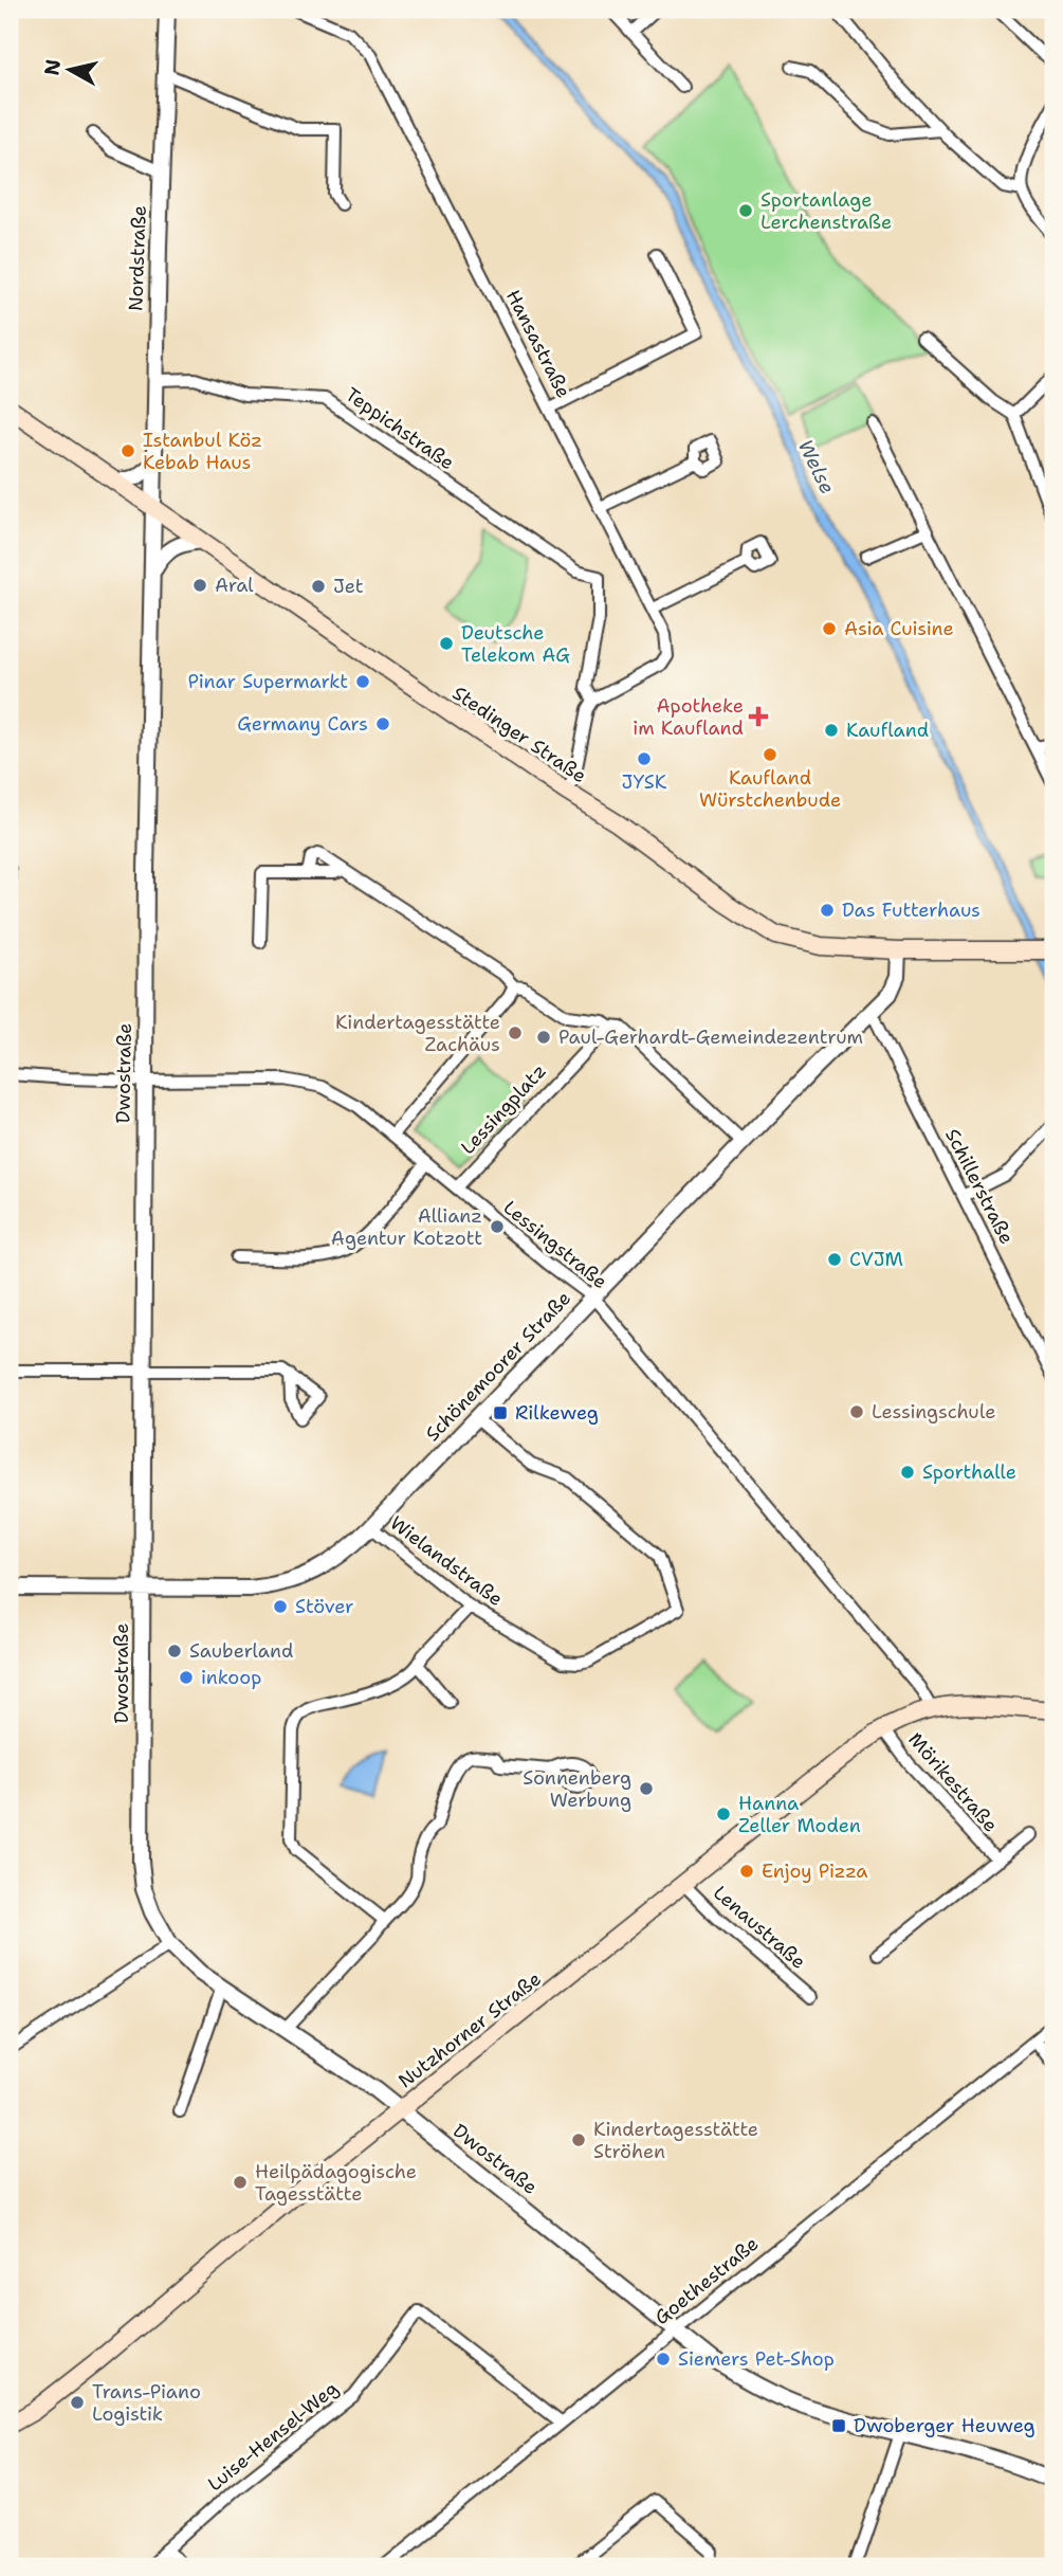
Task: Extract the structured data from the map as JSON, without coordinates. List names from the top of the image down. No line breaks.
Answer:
{"streets":{"main road":["Stedinger Straße","Nutzhorner Straße"],"street":["Nordstraße","Hansastraße","Teppichstraße","Dwostraße","Lessingplatz","Schillerstraße","Lessingstraße","Schönemoorer Straße","Wielandstraße","Mörikestraße","Lenaustraße","Goethestraße","Luise-Hensel-Weg"]},"crossings":[["Nordstraße","Teppichstraße"],["Nordstraße","Stedinger Straße"],["Nordstraße","Dwostraße"],["Hansastraße","Teppichstraße"],["Stedinger Straße","Dwostraße"],["Stedinger Straße","Schönemoorer Straße"],["Dwostraße","Lessingstraße"],["Dwostraße","Schönemoorer Straße"],["Dwostraße","Nutzhorner Straße"],["Dwostraße","Goethestraße"],["Lessingplatz","Lessingstraße"],["Schillerstraße","Schönemoorer Straße"],["Lessingstraße","Schönemoorer Straße"],["Lessingstraße","Nutzhorner Straße"],["Schönemoorer Straße","Wielandstraße"],["Mörikestraße","Nutzhorner Straße"],["Lenaustraße","Nutzhorner Straße"],["Goethestraße","Luise-Hensel-Weg"]],"water":["Welse"],"places":{"other":["Sportanlage Lerchenstraße","Istanbul Köz Kebab Haus","Aral","Jet","Asia Cuisine","Deutsche Telekom AG","Pinar Supermarkt","Germany Cars","Kaufland","Kaufland Würstchenbude","JYSK","Das Futterhaus","Kindertagesstätte Zachäus","Paul-Gerhardt-Gemeindezentrum","Allianz Agentur Kotzott","CVJM","Lessingschule","Sporthalle","Stöver","Sauberland","inkoop","Sonnenberg Werbung","Hanna Zeller Moden","Enjoy Pizza","Kindertagesstätte Ströhen","Heilpädagogische Tagesstätte","Siemers Pet-Shop","Trans-Piano Logistik"],"health":["Apotheke im Kaufland"],"transit":["Rilkeweg","Dwoberger Heuweg"]},"north":"left"}
